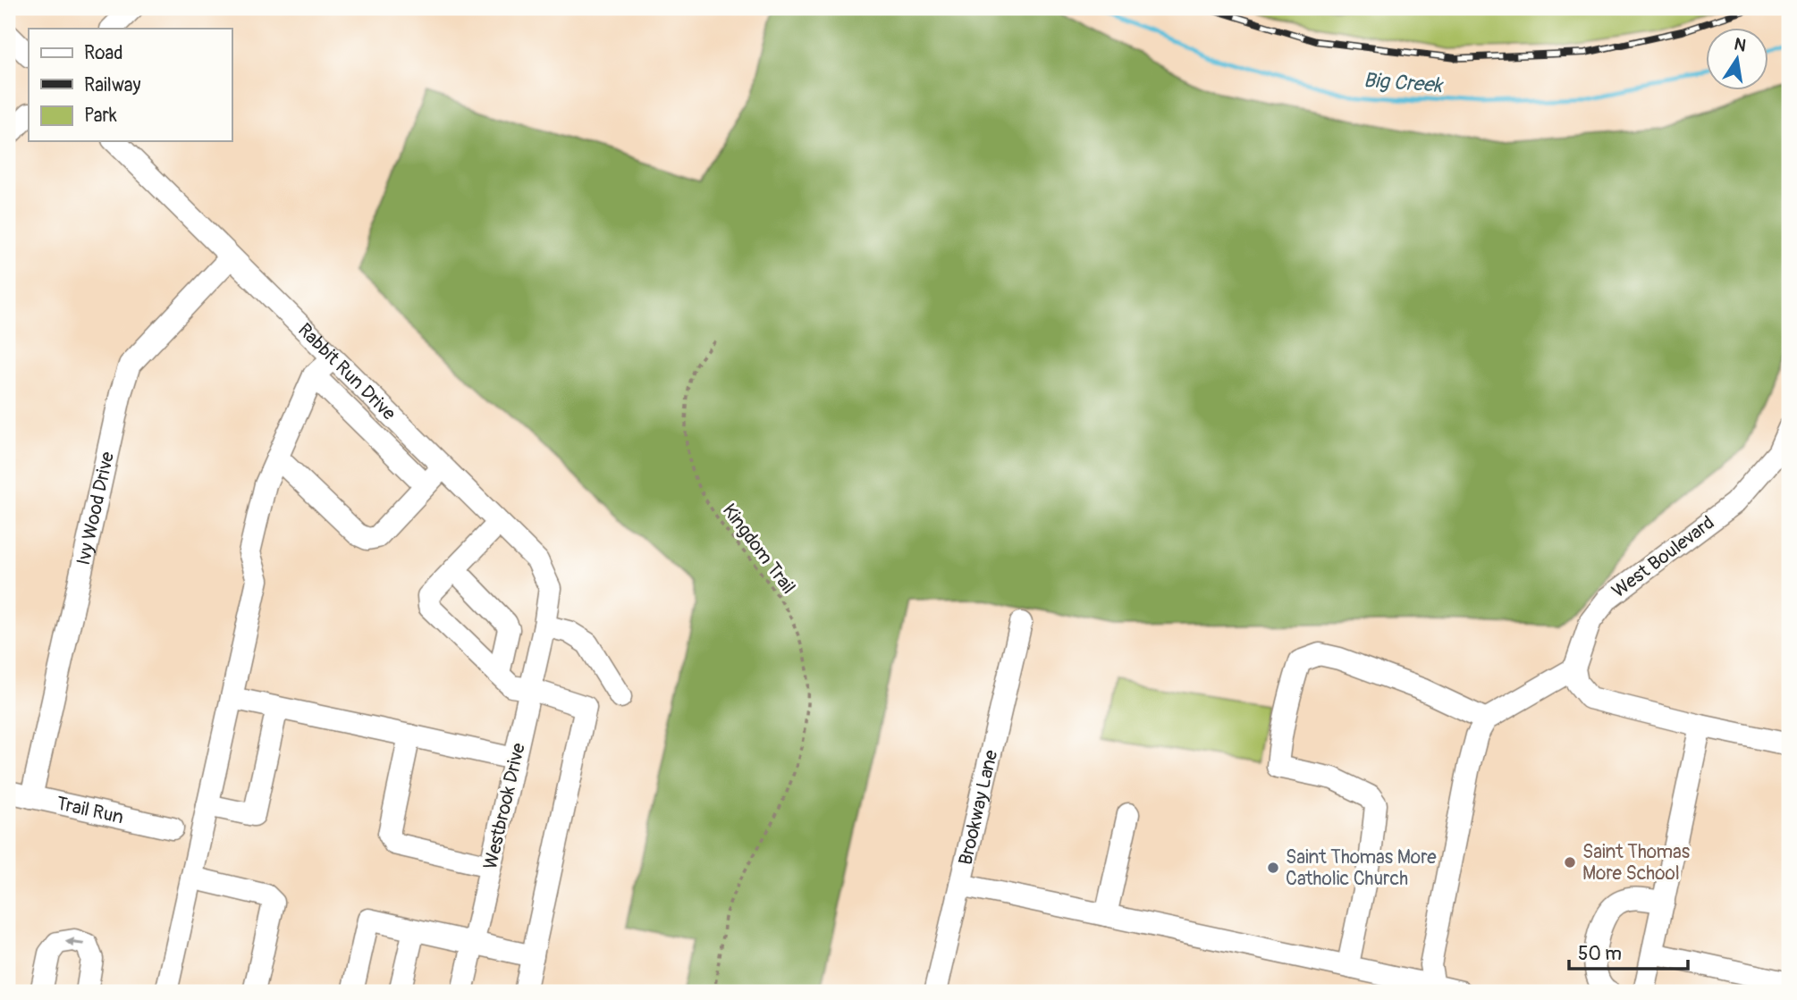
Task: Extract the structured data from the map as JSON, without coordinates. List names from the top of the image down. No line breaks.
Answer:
{"streets":{"street":["Rabbit Run Drive","Ivy Wood Drive","West Boulevard","Westbrook Drive","Brookway Lane","Trail Run"],"path":["Kingdom Trail"]},"crossings":[["Rabbit Run Drive","Ivy Wood Drive"],["Rabbit Run Drive","Westbrook Drive"],["Ivy Wood Drive","Trail Run"]],"water":["Big Creek"],"places":["Saint Thomas More School","Saint Thomas More Catholic Church"],"legend":["Road","Railway","Park"],"scale_bar":"50 m","north":"top"}
